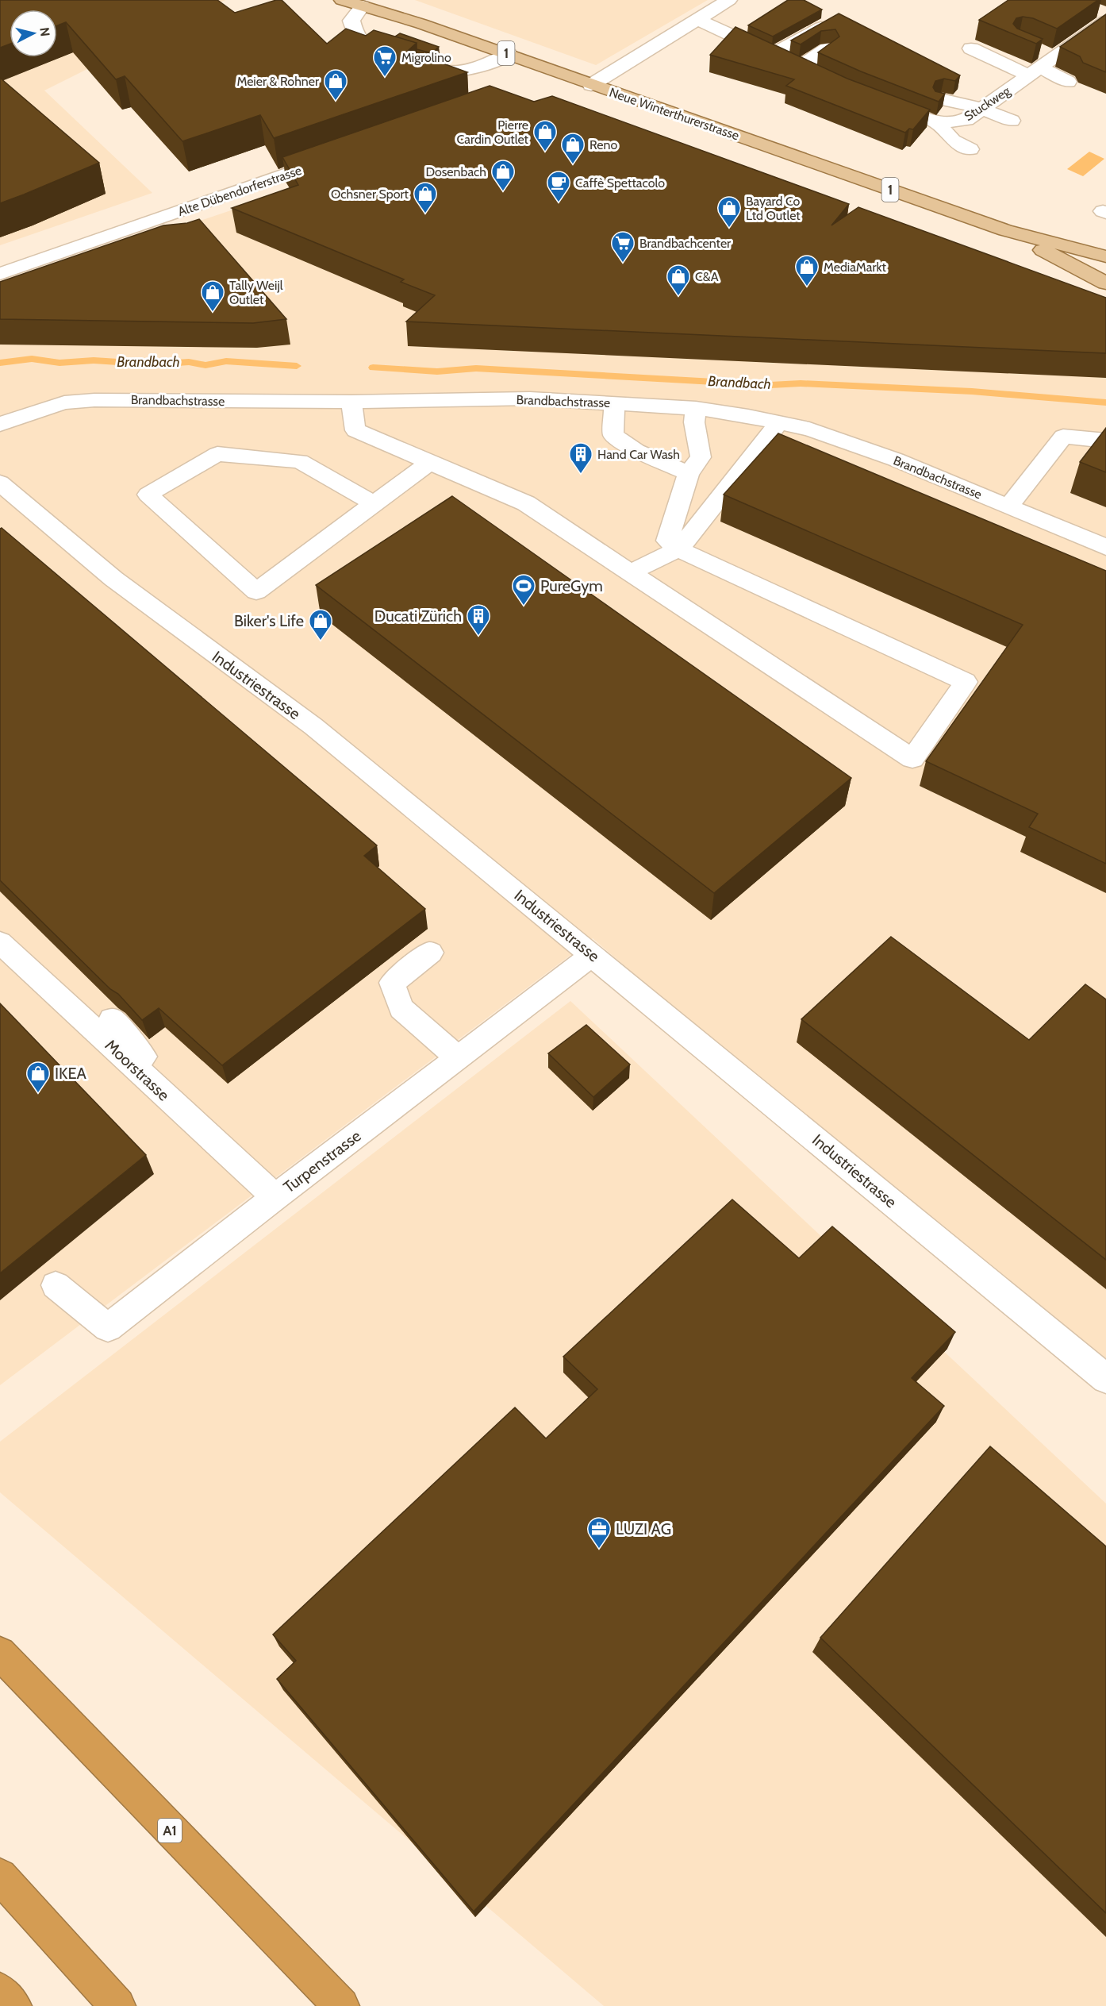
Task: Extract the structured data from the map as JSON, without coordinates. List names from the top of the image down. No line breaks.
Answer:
{"streets":{"highway":["A1"],"main road":["1","Neue Winterthurerstrasse"],"street":["Stuckweg","Alte Dübendorferstrasse","Brandbachstrasse","Industriestrasse","Moorstrasse","Turpenstrasse"]},"crossings":[["Industriestrasse","Turpenstrasse"],["Moorstrasse","Turpenstrasse"]],"water":["Brandbach"],"places":{"supermarket":["Migrolino","Brandbachcenter"],"shop":["Meier & Rohner","Pierre Cardin Outlet","Reno","Dosenbach","Ochsner Sport","Bayard Co Ltd Outlet","MediaMarkt","C&A","Tally Weijl Outlet","Biker's Life","IKEA"],"cafe":["Caffè Spettacolo"],"building":["Hand Car Wash","Ducati Zürich"],"sports":["PureGym"],"office":["LUZI AG"]},"north":"right"}
